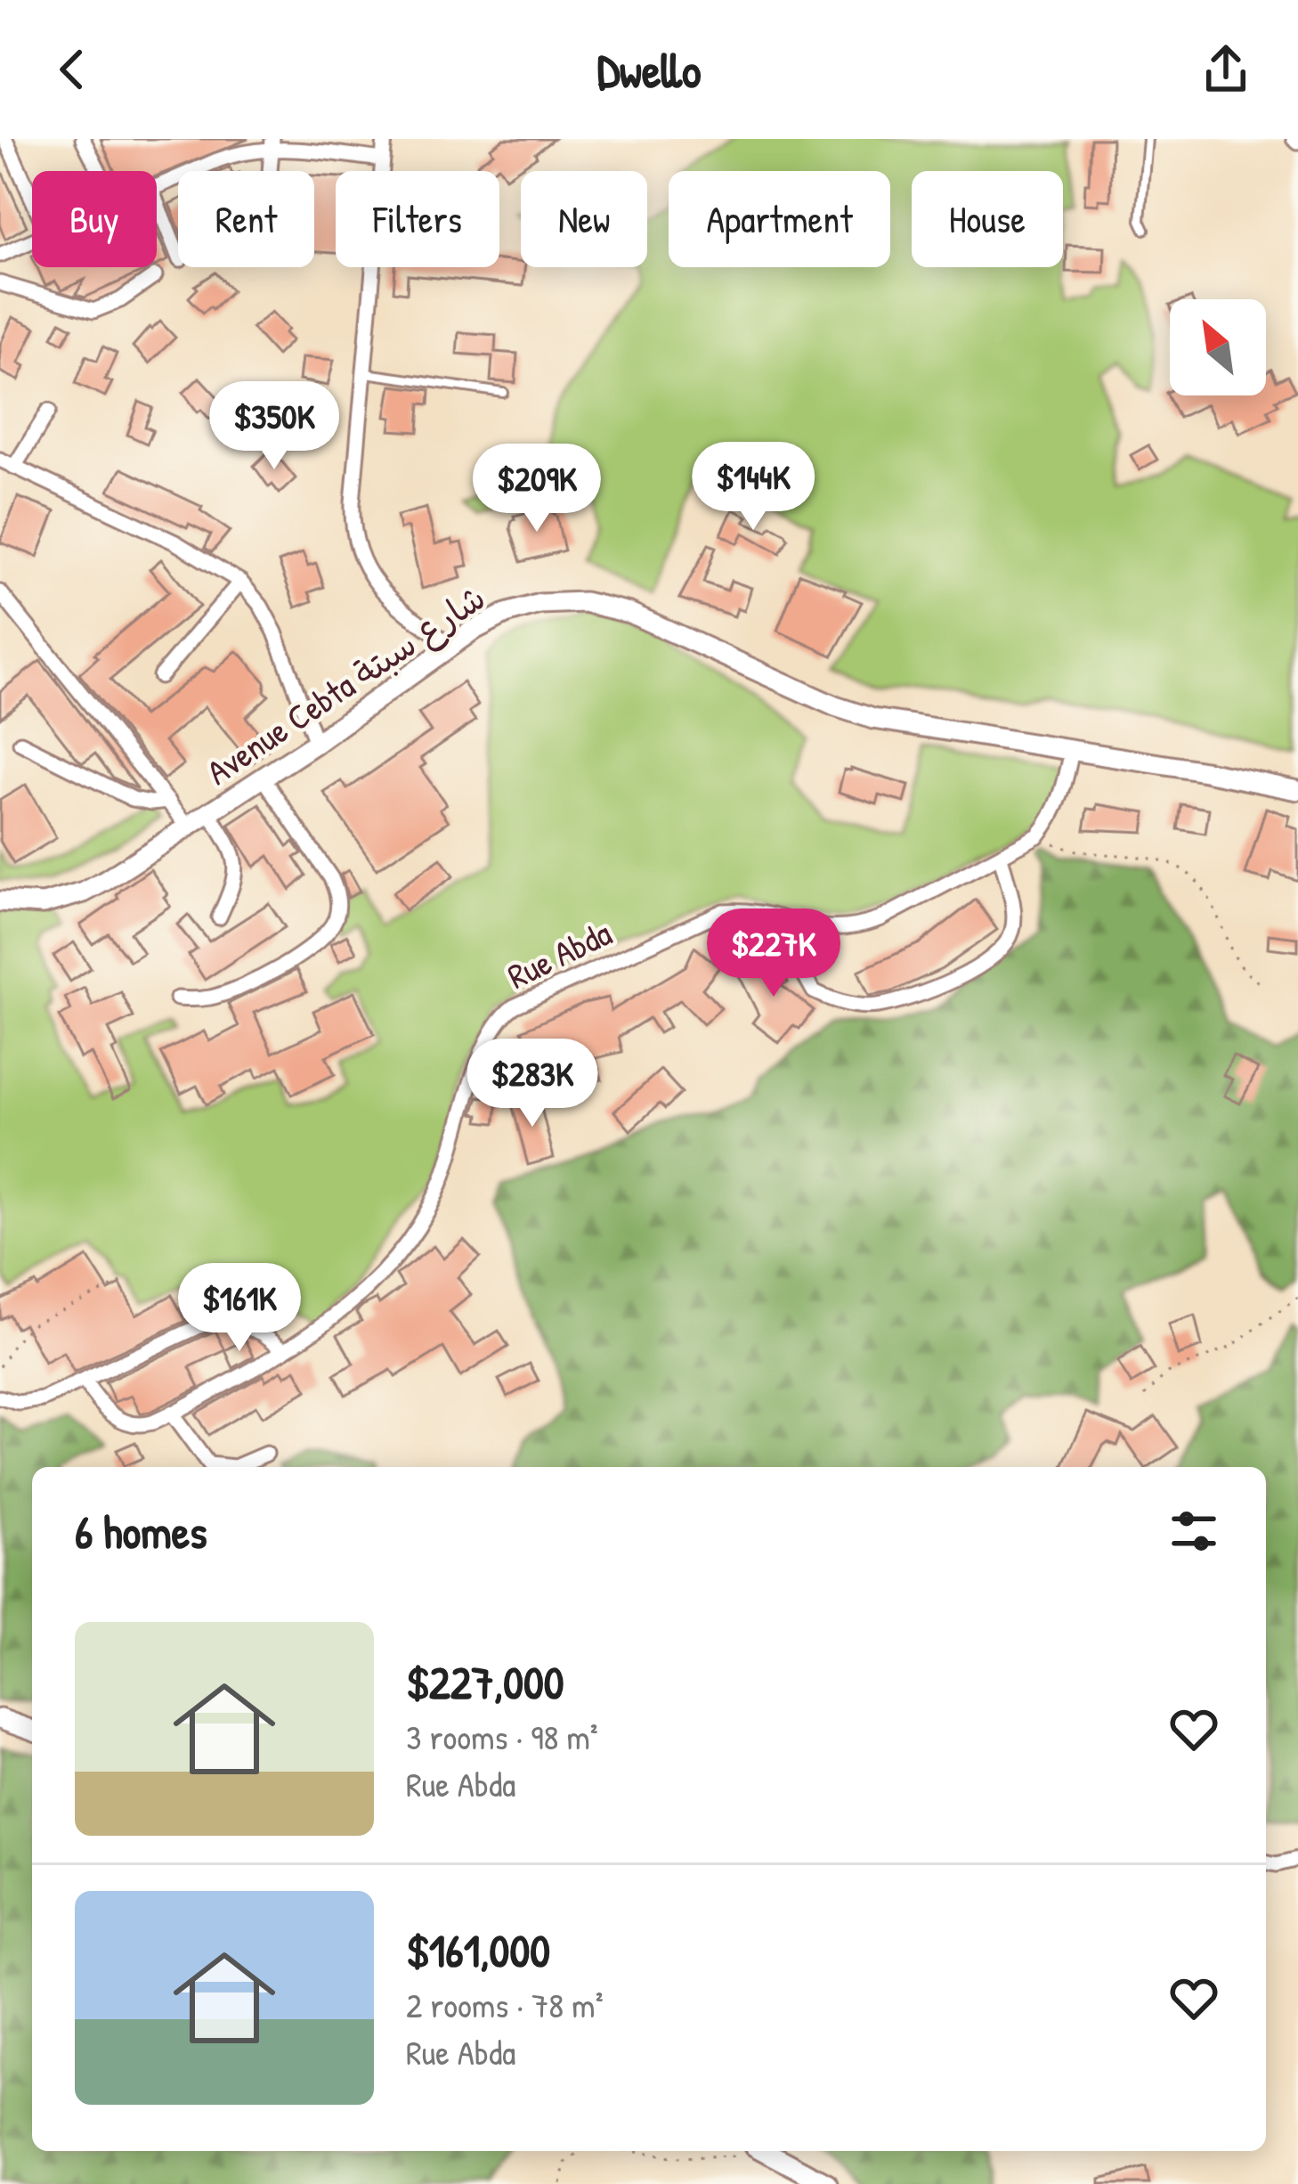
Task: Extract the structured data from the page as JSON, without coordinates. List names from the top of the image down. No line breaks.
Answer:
{"streets":{"street":["Avenue Cebta شارع سبتة","Rue Abda"]},"north":"top left","page":{"header":"Dwello","chip":["Buy","Rent","Filters","New","Apartment","House"],"price":["$350K","$144K","$209K","$227K","$283K","$161K"],"heading":"6 homes","list":[{"name":"$227,000","note":"3 rooms · 98 m² · Rue Abda"},{"name":"$161,000","note":"2 rooms · 78 m² · Rue Abda"}]}}
